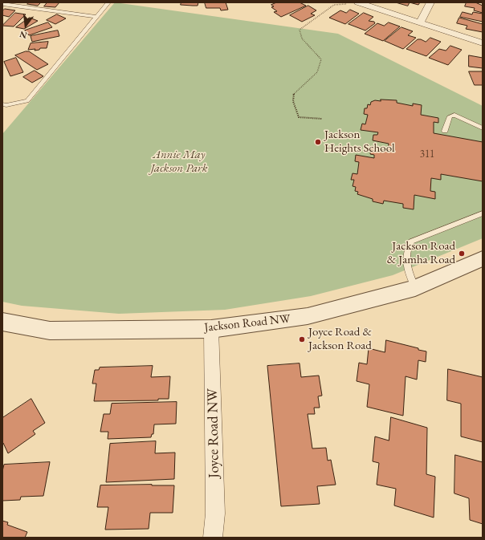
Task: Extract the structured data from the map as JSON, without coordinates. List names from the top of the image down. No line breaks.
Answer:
{"streets":{"street":["Jackson Road NW","Joyce Road NW"]},"crossings":[["Jackson Road NW","Joyce Road NW"]],"parks":["Annie May Jackson Park"],"places":["Jackson Heights School","Jackson Road & Jamha Road","Joyce Road & Jackson Road"],"house_numbers":["311"],"north":"bottom"}
